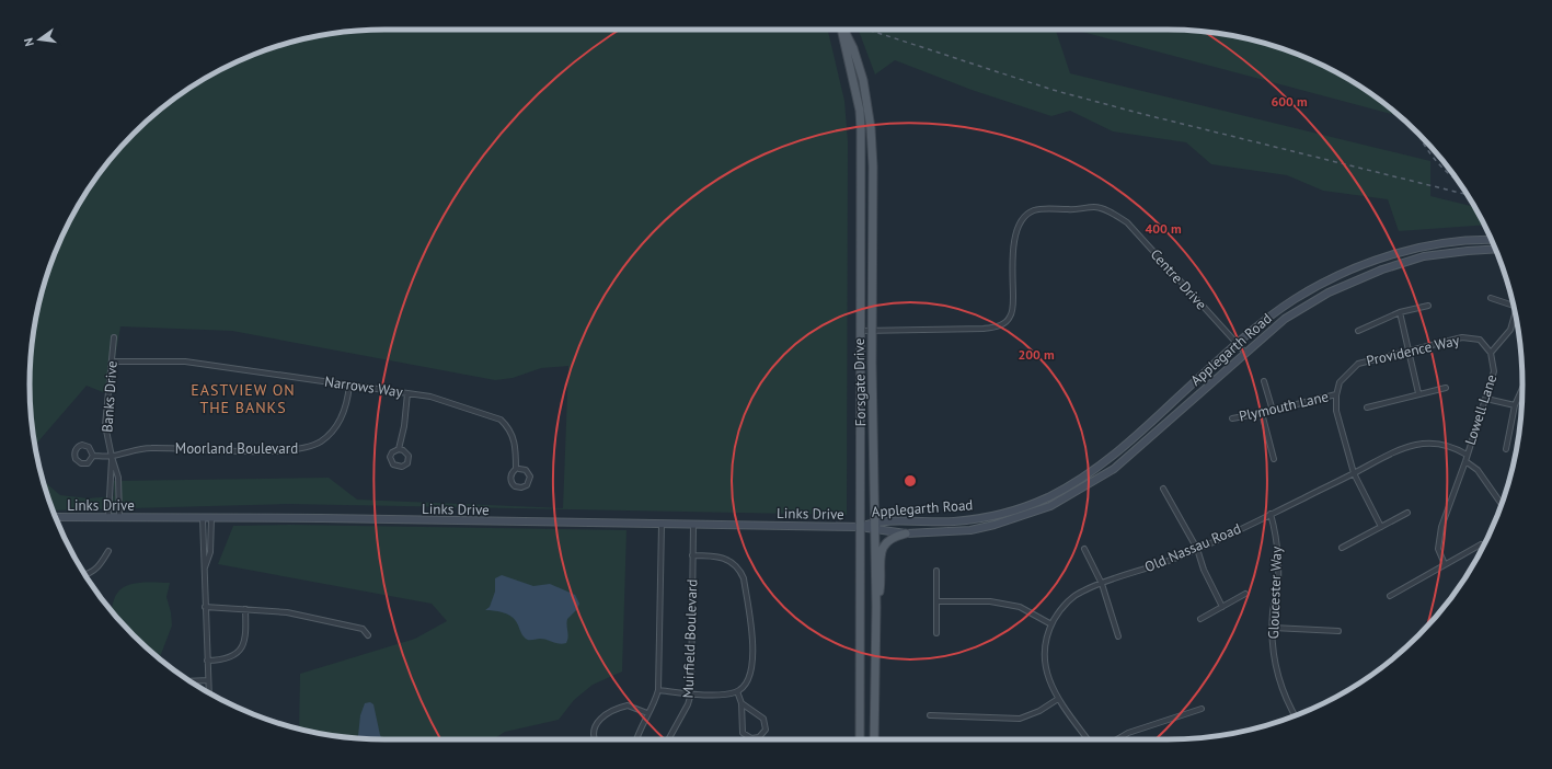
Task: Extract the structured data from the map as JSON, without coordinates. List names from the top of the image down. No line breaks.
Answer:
{"streets":{"main road":["Applegarth Road","Forsgate Drive","Links Drive"],"street":["Centre Drive","Providence Way","Narrows Way","Banks Drive","Plymouth Lane","Lowell Lane","Moorland Boulevard","Old Nassau Road","Gloucester Way","Muirfield Boulevard"]},"crossings":[["Centre Drive","Applegarth Road"],["Centre Drive","Forsgate Drive"],["Applegarth Road","Forsgate Drive"],["Applegarth Road","Links Drive"],["Providence Way","Plymouth Lane"],["Providence Way","Lowell Lane"],["Forsgate Drive","Links Drive"],["Narrows Way","Banks Drive"],["Narrows Way","Moorland Boulevard"],["Banks Drive","Moorland Boulevard"],["Banks Drive","Links Drive"],["Lowell Lane","Old Nassau Road"],["Links Drive","Muirfield Boulevard"],["Old Nassau Road","Gloucester Way"]],"districts":["EASTVIEW ON THE BANKS"],"north":"left","rings":["600 m","400 m","200 m"]}
